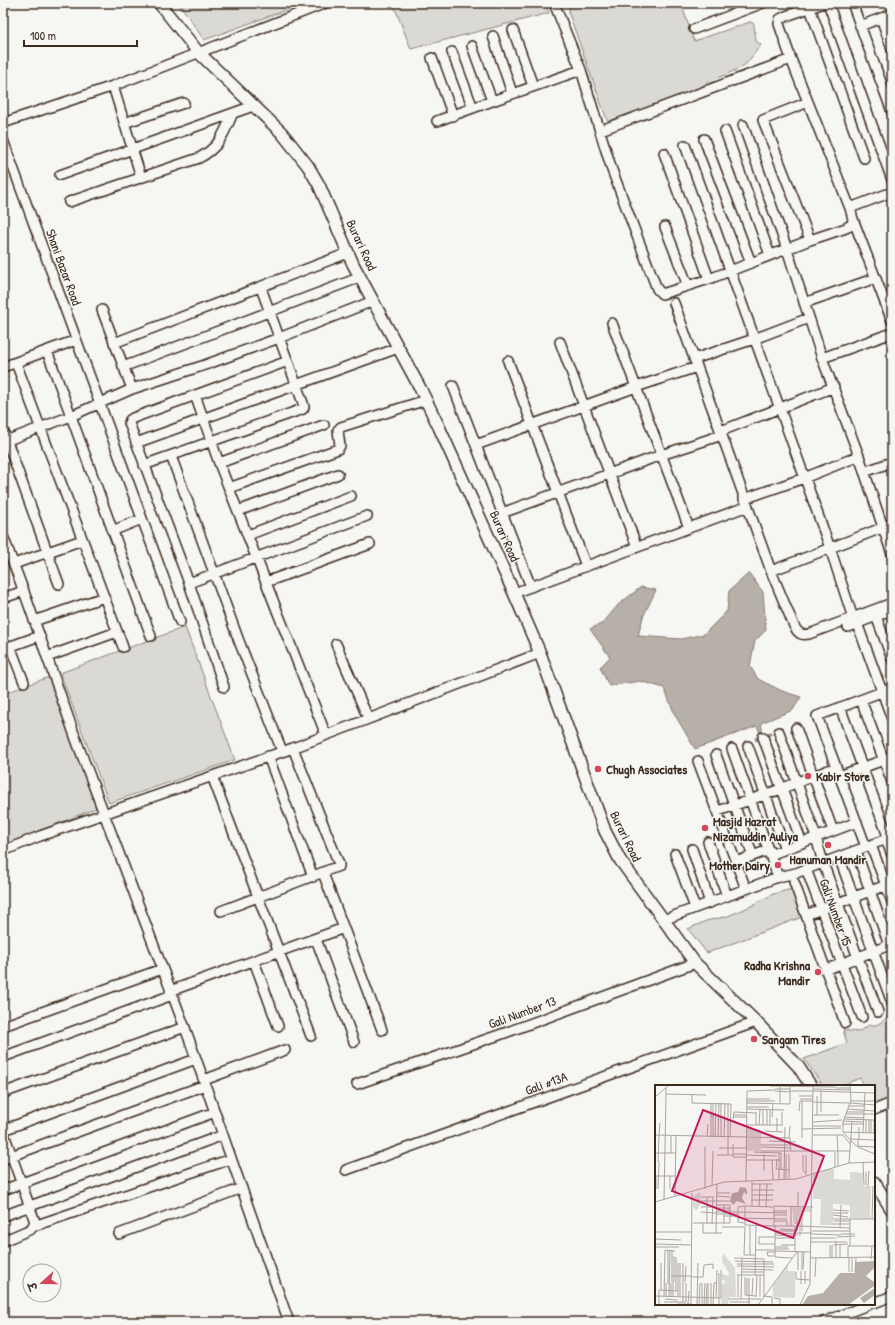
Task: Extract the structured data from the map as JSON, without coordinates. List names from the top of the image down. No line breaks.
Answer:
{"streets":{"main road":["Burari Road"],"street":["Shani Bazar Road","Gali Number 15","Gali Number 13","Gali #13A"]},"crossings":[["Burari Road","Gali Number 13"],["Burari Road","Gali #13A"]],"places":["Chugh Associates","Kabir Store","Masjid Hazrat Nizamuddin Auliya","Hanuman Mandir","Mother Dairy","Radha Krishna Mandir","Sangam Tires"],"scale_bar":"100 m","north":"left"}
